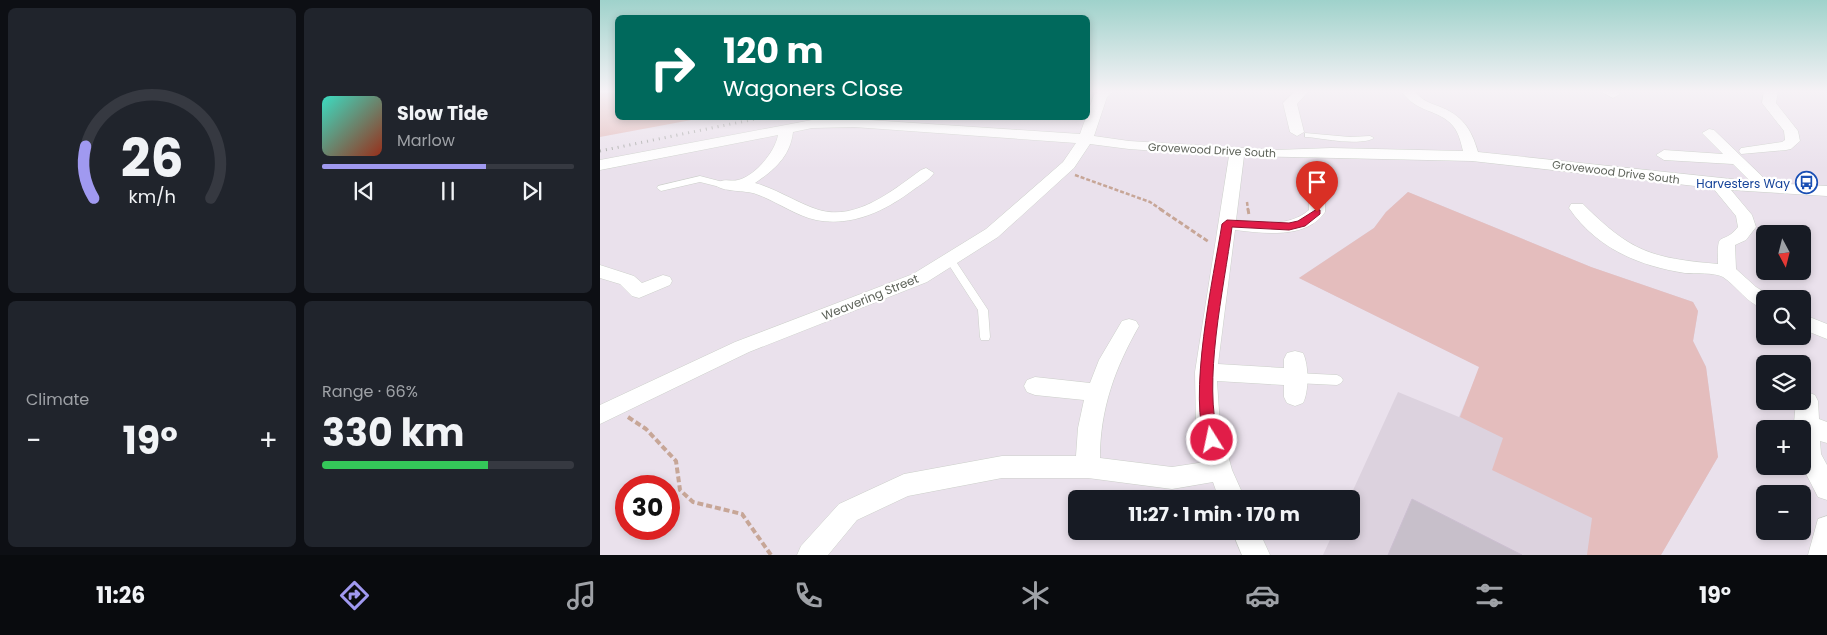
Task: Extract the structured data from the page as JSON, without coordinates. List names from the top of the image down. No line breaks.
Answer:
{"streets":{"street":["Grovewood Drive South","Weavering Street"]},"crossings":[["Grovewood Drive South","Weavering Street"]],"places":{"bus stop":["Harvesters Way"]},"north":"bottom","page":{"turn":["120 m","Wagoners Close"],"song":["Slow Tide","Marlow"],"map_buttons":["+","−"],"tile":["Climate",["Range · 66%","330 km"]],"heat":["−","19°","+"],"limit":"30","trip":"11:27 · 1 min · 170 m","tabs":["11:26","19°"],"gauge":["26","km/h"]}}
